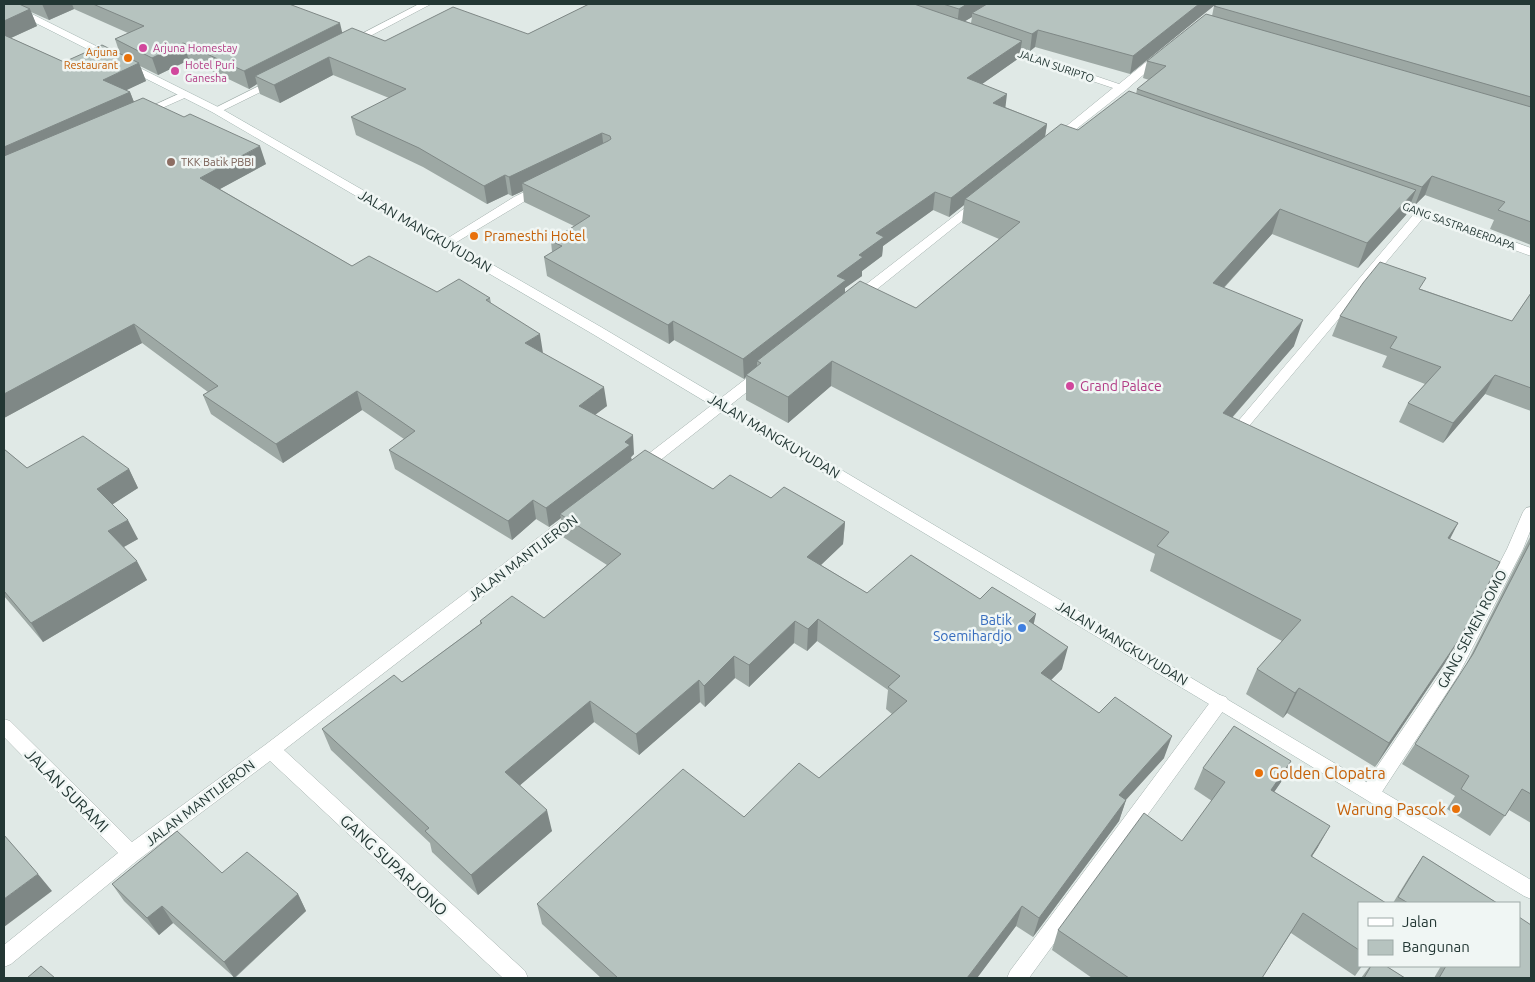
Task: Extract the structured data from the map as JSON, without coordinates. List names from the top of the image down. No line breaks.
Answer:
{"streets":{"street":["JALAN SURIPTO","GANG SASTRABERDAPA","JALAN MANGKUYUDAN","JALAN MANTIJERON","GANG SEMEN ROMO","JALAN SURAMI","GANG SUPARJONO"]},"crossings":[["JALAN MANGKUYUDAN","GANG SEMEN ROMO"],["JALAN MANTIJERON","JALAN SURAMI"],["JALAN MANTIJERON","GANG SUPARJONO"]],"places":["Arjuna Homestay","Arjuna Restaurant","Hotel Puri Ganesha","TKK Batik PBBI","Pramesthi Hotel","Grand Palace","Batik Soemihardjo","Golden Clopatra","Warung Pascok"],"legend":["Jalan","Bangunan"]}
